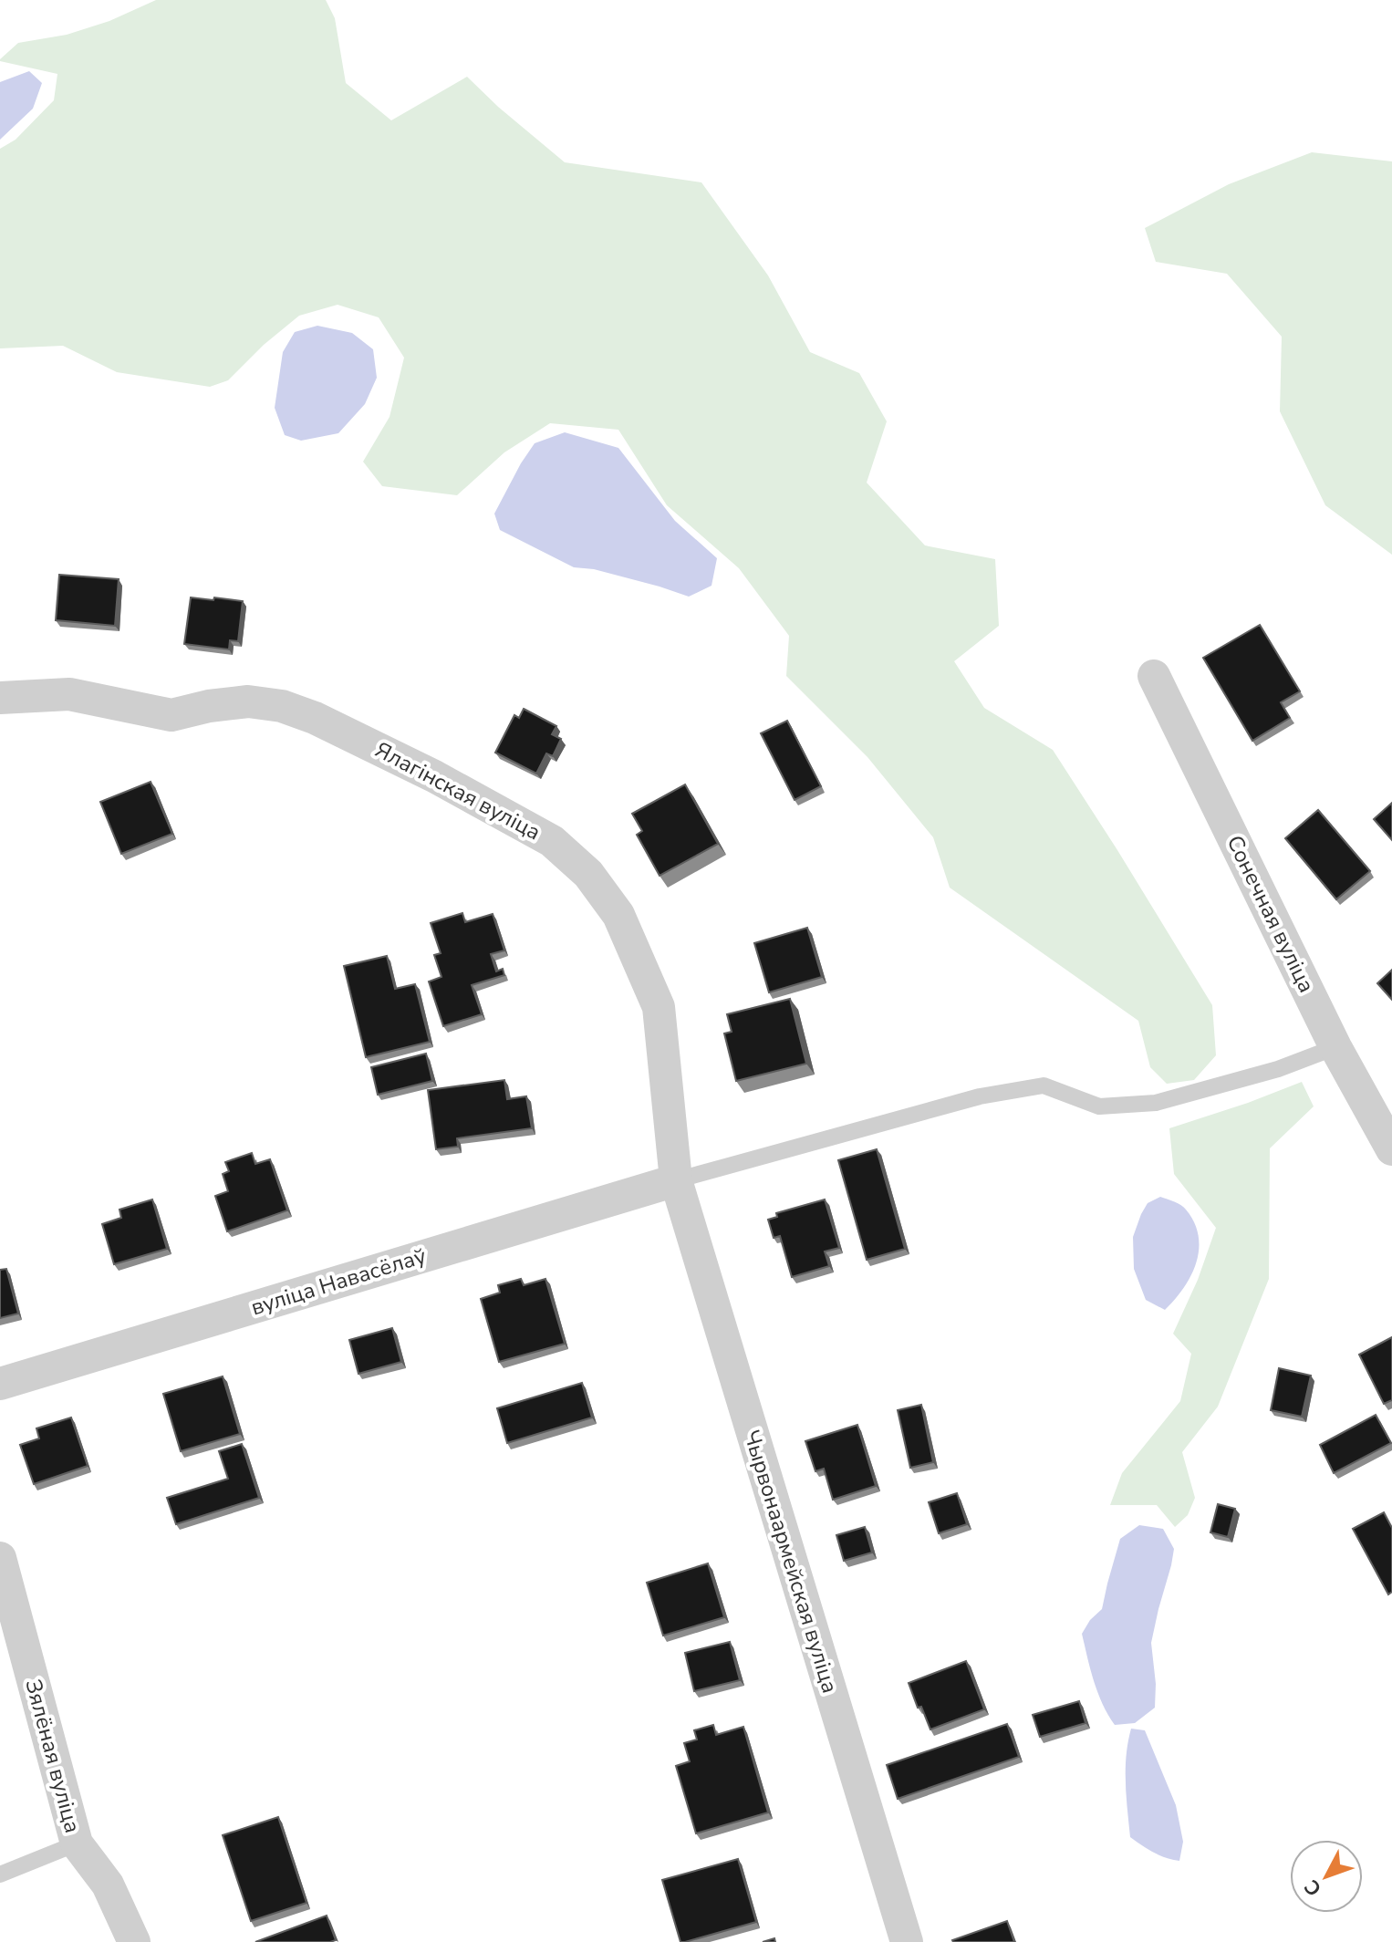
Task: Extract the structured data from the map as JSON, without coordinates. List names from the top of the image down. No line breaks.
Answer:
{"streets":{"street":["Ялагінская вуліца","Сонечная вуліца","вуліца Навасёлаў","Чырвонаармейская вуліца","Зялёная вуліца"]},"crossings":[["Ялагінская вуліца","вуліца Навасёлаў"],["Ялагінская вуліца","Чырвонаармейская вуліца"],["вуліца Навасёлаў","Чырвонаармейская вуліца"]],"north":"bottom left"}
